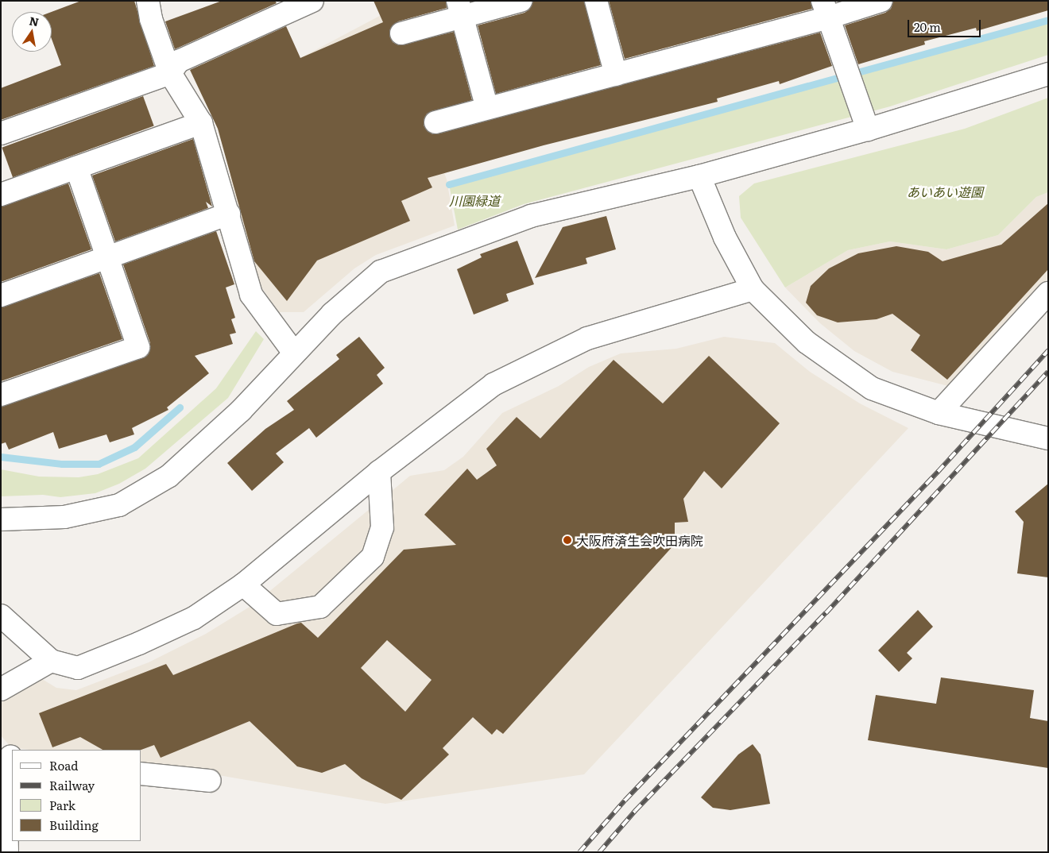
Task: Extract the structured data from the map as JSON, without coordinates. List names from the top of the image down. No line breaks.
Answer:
{"parks":["あいあい遊園","川園緑道"],"places":["大阪府済生会吹田病院"],"legend":["Road","Railway","Park","Building"],"scale_bar":"20 m","north":"top"}
